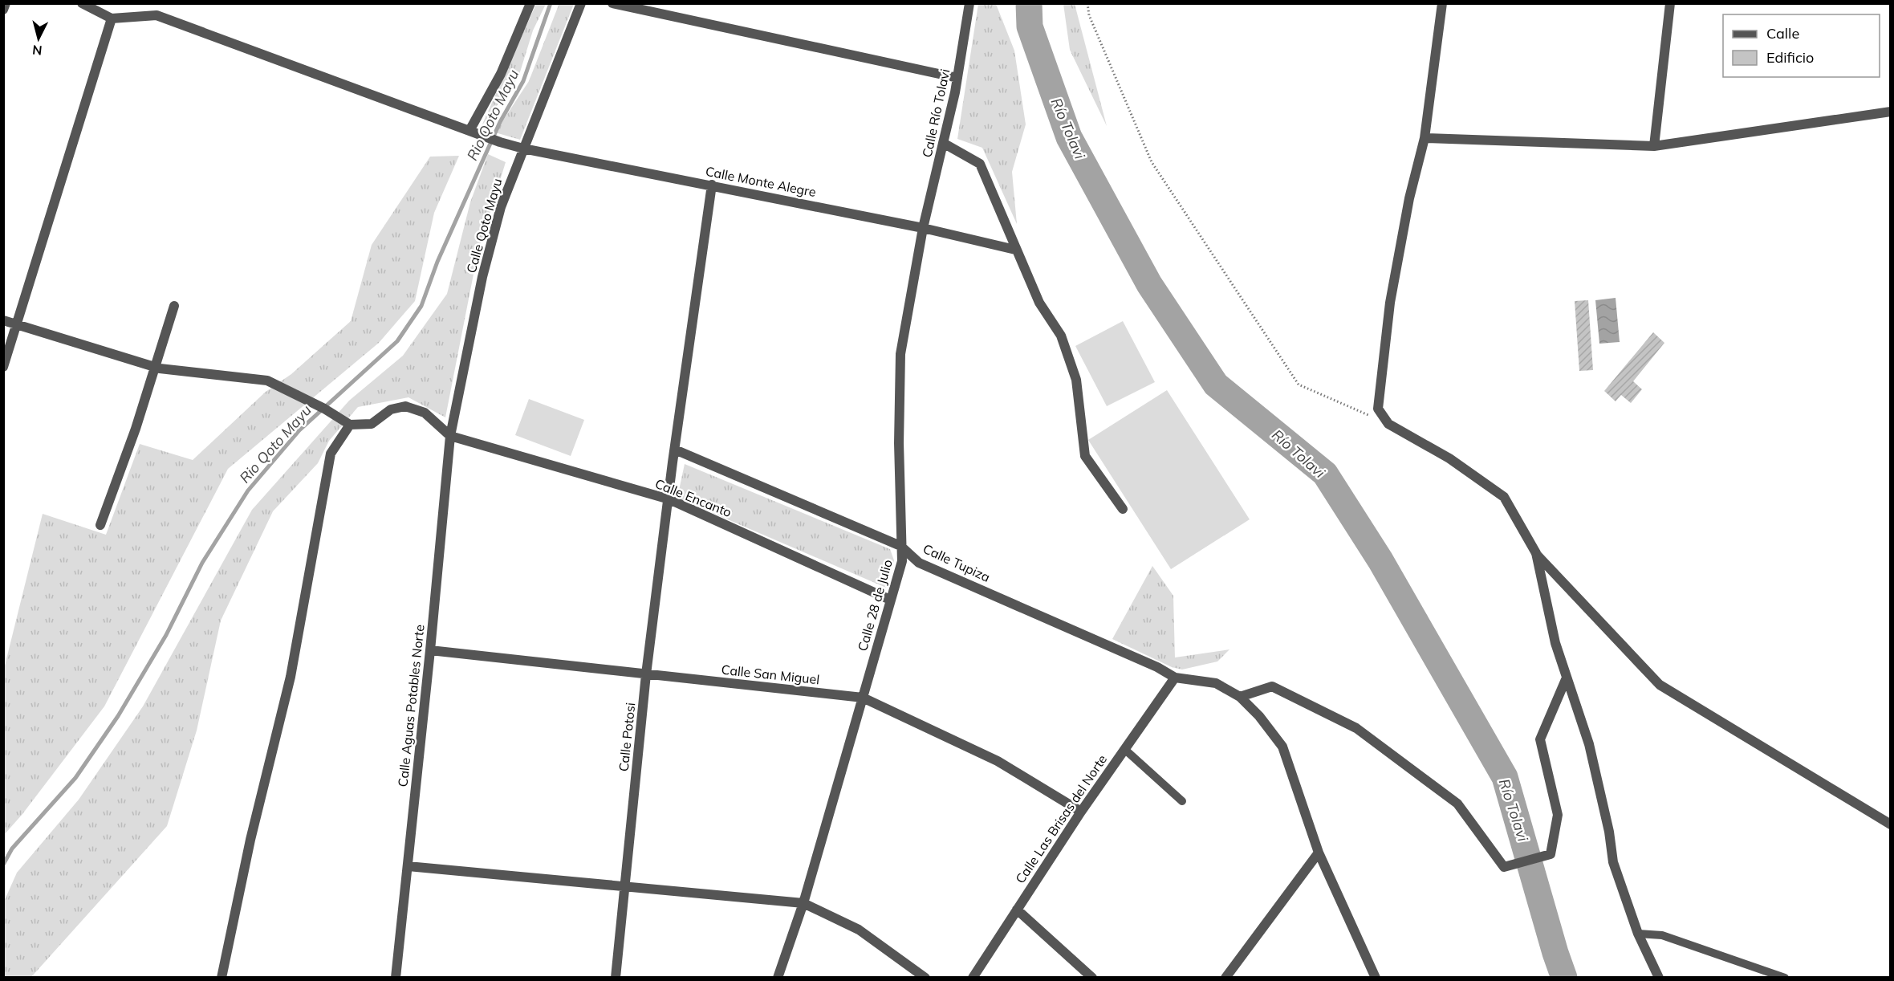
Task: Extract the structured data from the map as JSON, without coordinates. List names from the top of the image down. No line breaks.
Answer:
{"streets":{"street":["Calle Río Tolavi","Calle Monte Alegre","Calle Qoto Mayu","Calle Encanto","Calle Tupiza","Calle 28 de Julio","Calle San Miguel","Calle Aguas Potables Norte","Calle Potosi","Calle Las Brisas del Norte"]},"crossings":[["Calle Río Tolavi","Calle Monte Alegre"],["Calle Río Tolavi","Calle 28 de Julio"],["Calle Monte Alegre","Calle Qoto Mayu"],["Calle Monte Alegre","Calle 28 de Julio"],["Calle Monte Alegre","Calle Potosi"],["Calle Qoto Mayu","Calle Encanto"],["Calle Qoto Mayu","Calle Aguas Potables Norte"],["Calle Encanto","Calle 28 de Julio"],["Calle Encanto","Calle Aguas Potables Norte"],["Calle Encanto","Calle Potosi"],["Calle Tupiza","Calle 28 de Julio"],["Calle Tupiza","Calle Potosi"],["Calle Tupiza","Calle Las Brisas del Norte"],["Calle 28 de Julio","Calle San Miguel"],["Calle San Miguel","Calle Aguas Potables Norte"],["Calle San Miguel","Calle Potosi"],["Calle San Miguel","Calle Las Brisas del Norte"]],"water":["Rio Qoto Mayu","Río Tolavi"],"legend":["Calle","Edificio"],"north":"bottom"}
